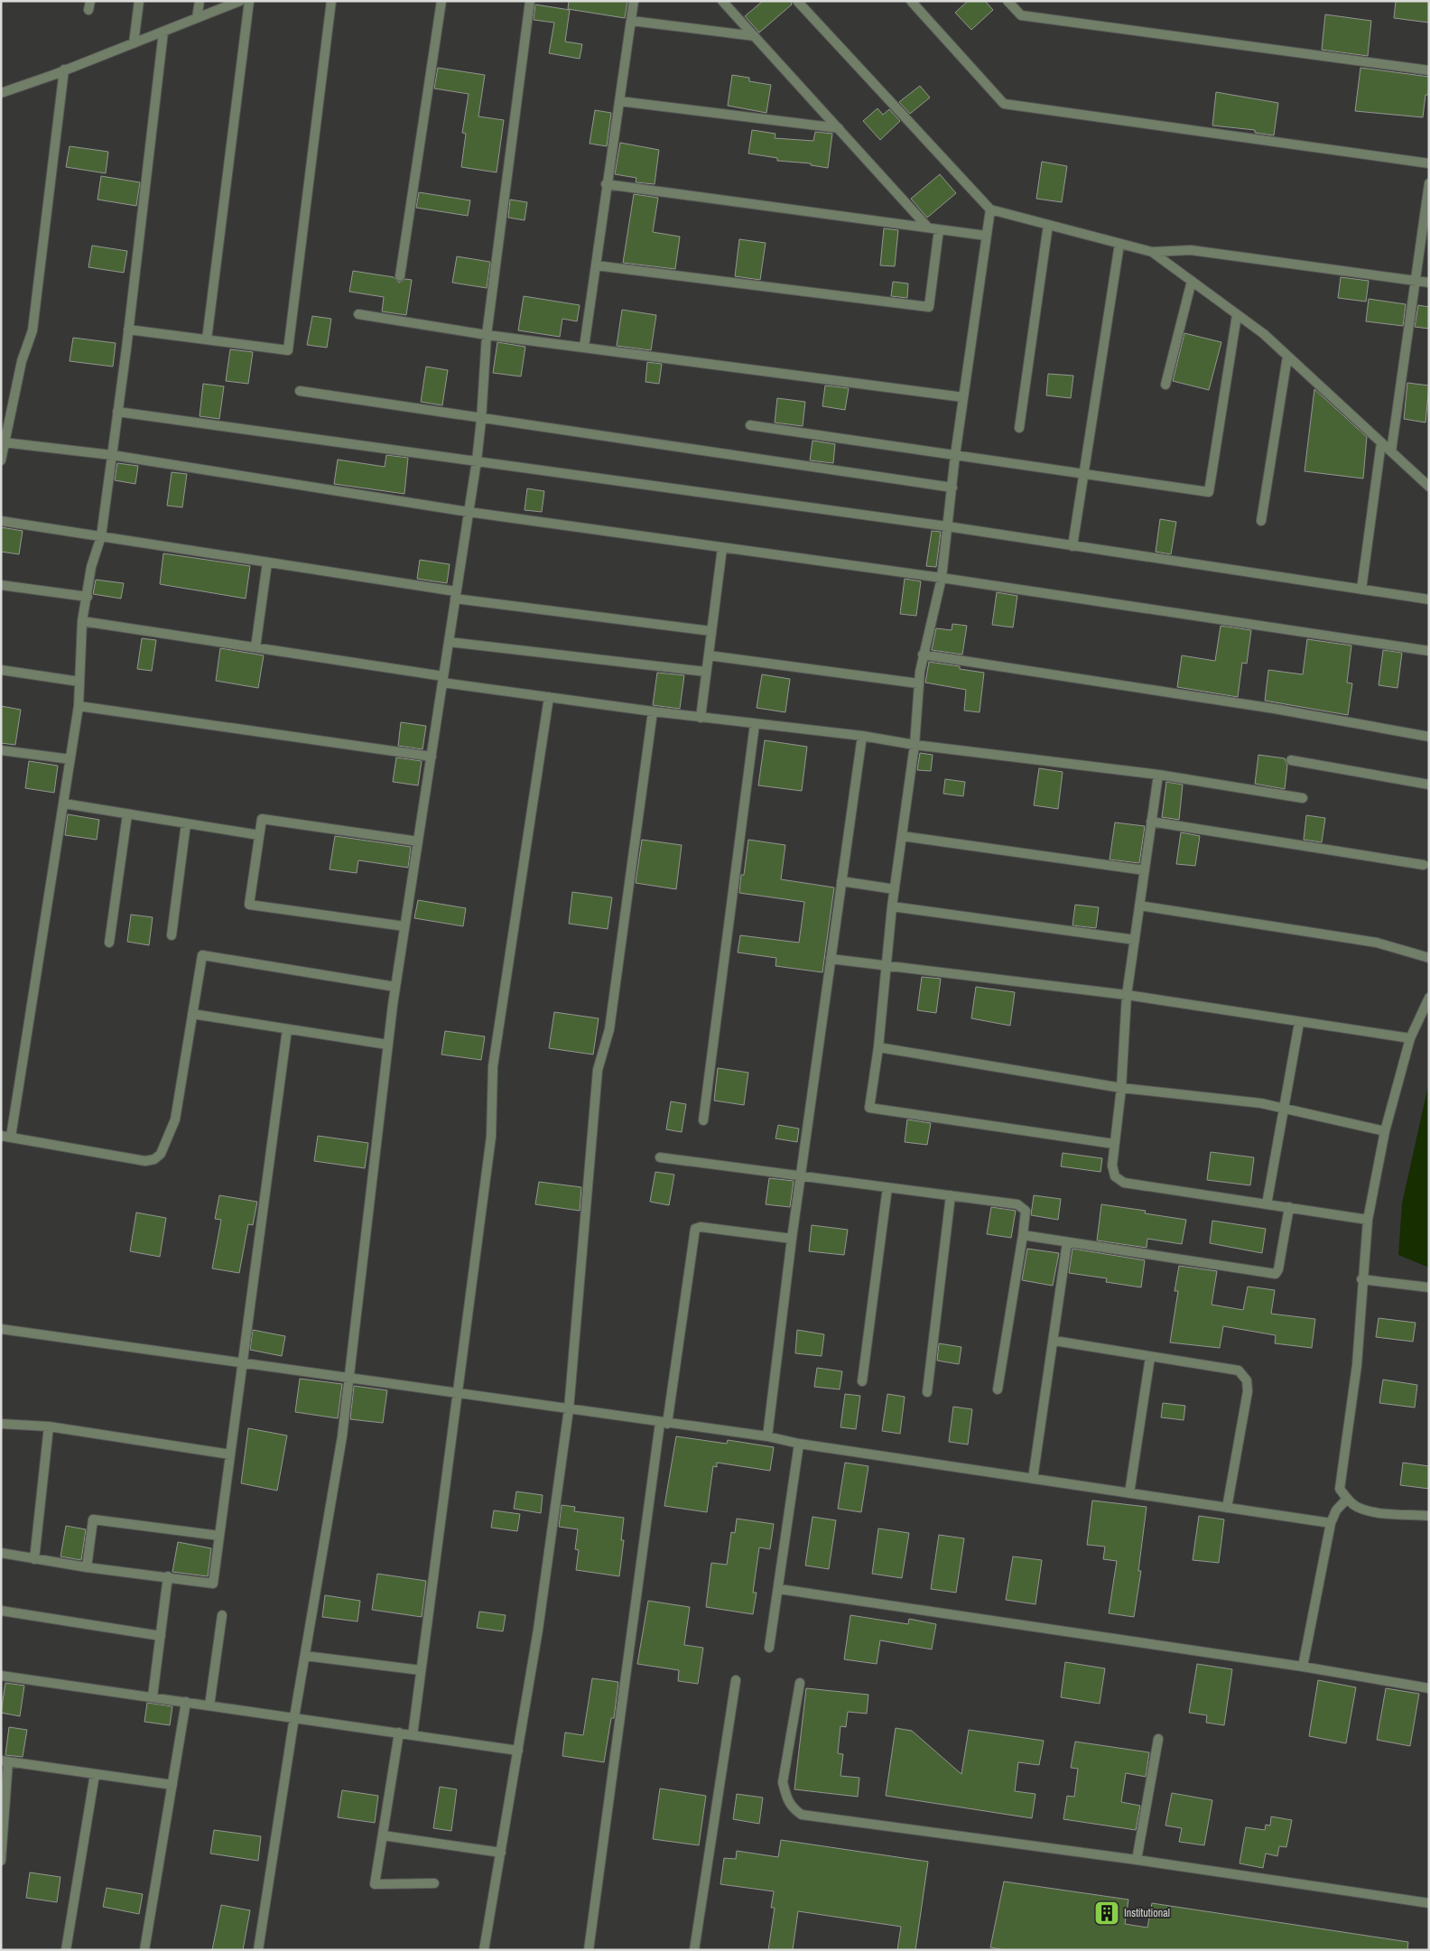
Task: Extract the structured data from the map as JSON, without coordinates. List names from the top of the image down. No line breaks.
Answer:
{"places":{"building":["Institutional"]}}
